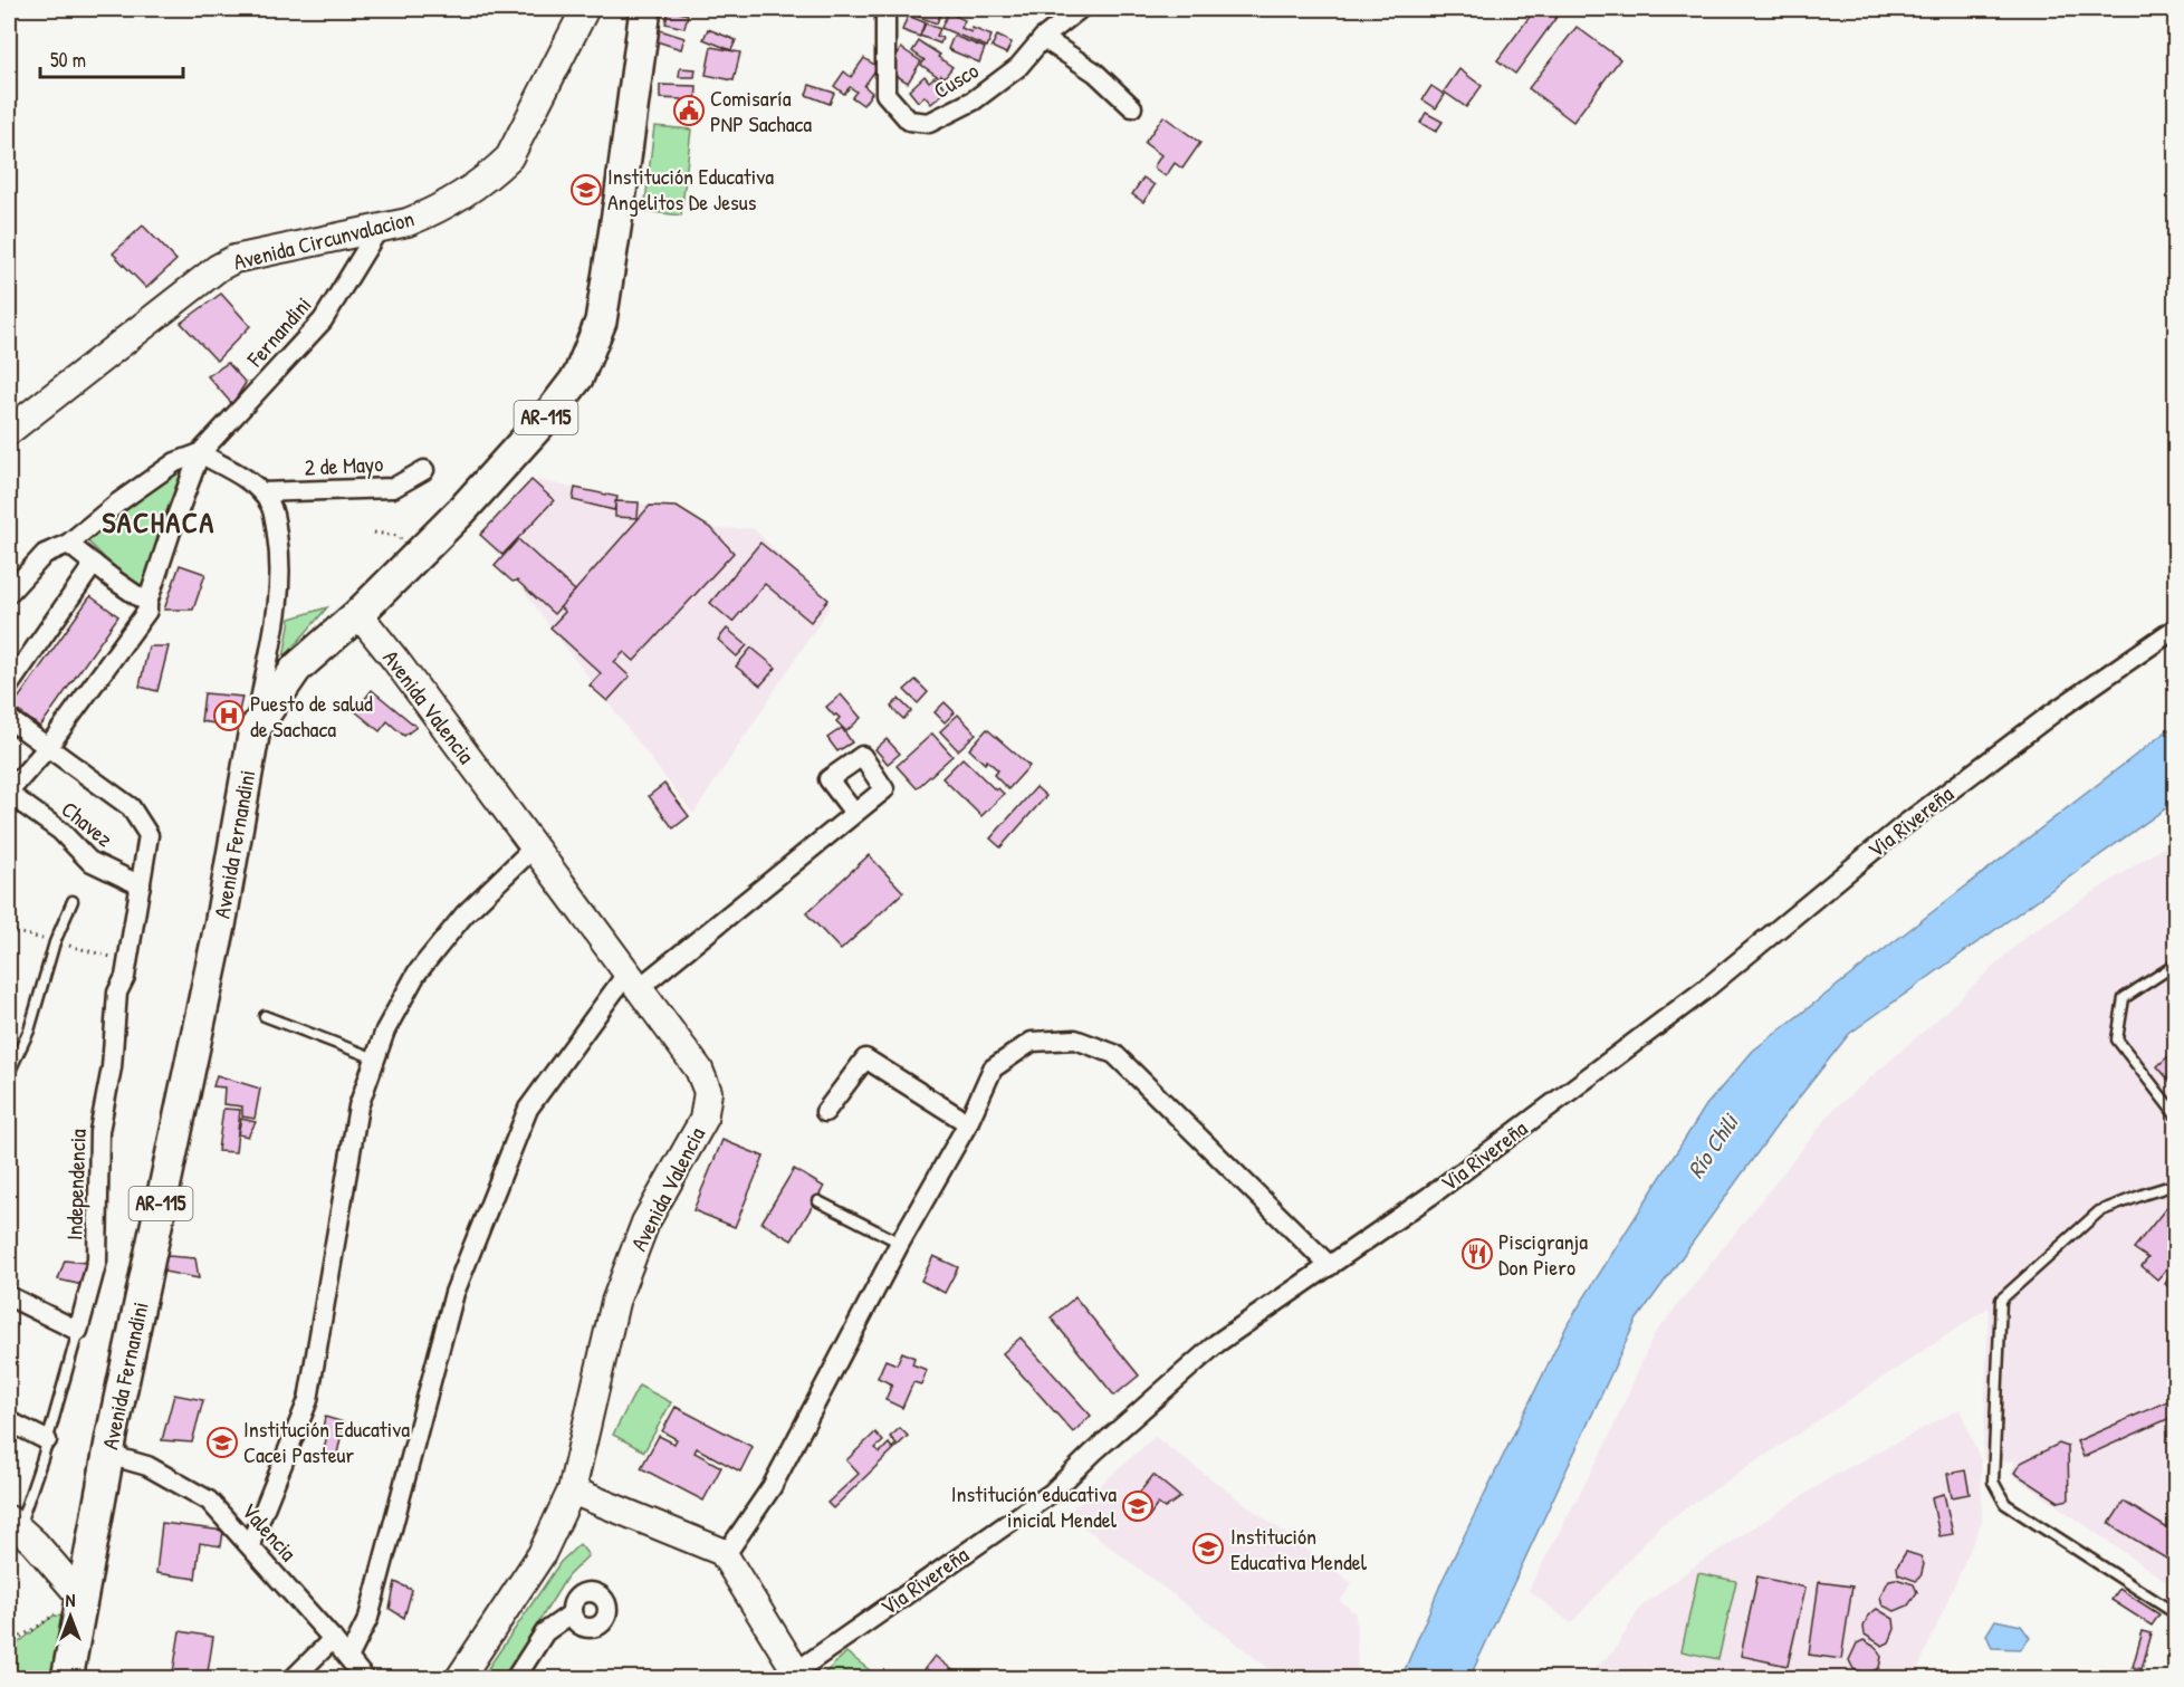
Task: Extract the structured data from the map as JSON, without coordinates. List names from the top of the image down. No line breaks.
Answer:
{"streets":{"main road":["AR-115","Avenida Fernandini"],"street":["Cusco","Avenida Circunvalacion","Fernandini","2 de Mayo","Avenida Valencia","Via Rivereña","Chavez","Independencia","Valencia"]},"crossings":[["Avenida Circunvalacion","Fernandini"],["Avenida Valencia","Avenida Fernandini"],["Chavez","Independencia"],["Avenida Fernandini","Valencia"]],"districts":["SACHACA"],"water":["Río Chili"],"places":{"public building":["Comisaría PNP Sachaca"],"school or university":["Institución Educativa Angelitos De Jesus","Institución Educativa Cacei Pasteur","Institución educativa inicial Mendel","Institución Educativa Mendel"],"hospital":["Puesto de salud de Sachaca"],"restaurant":["Piscigranja Don Piero"]},"scale_bar":"50 m","north":"top"}
